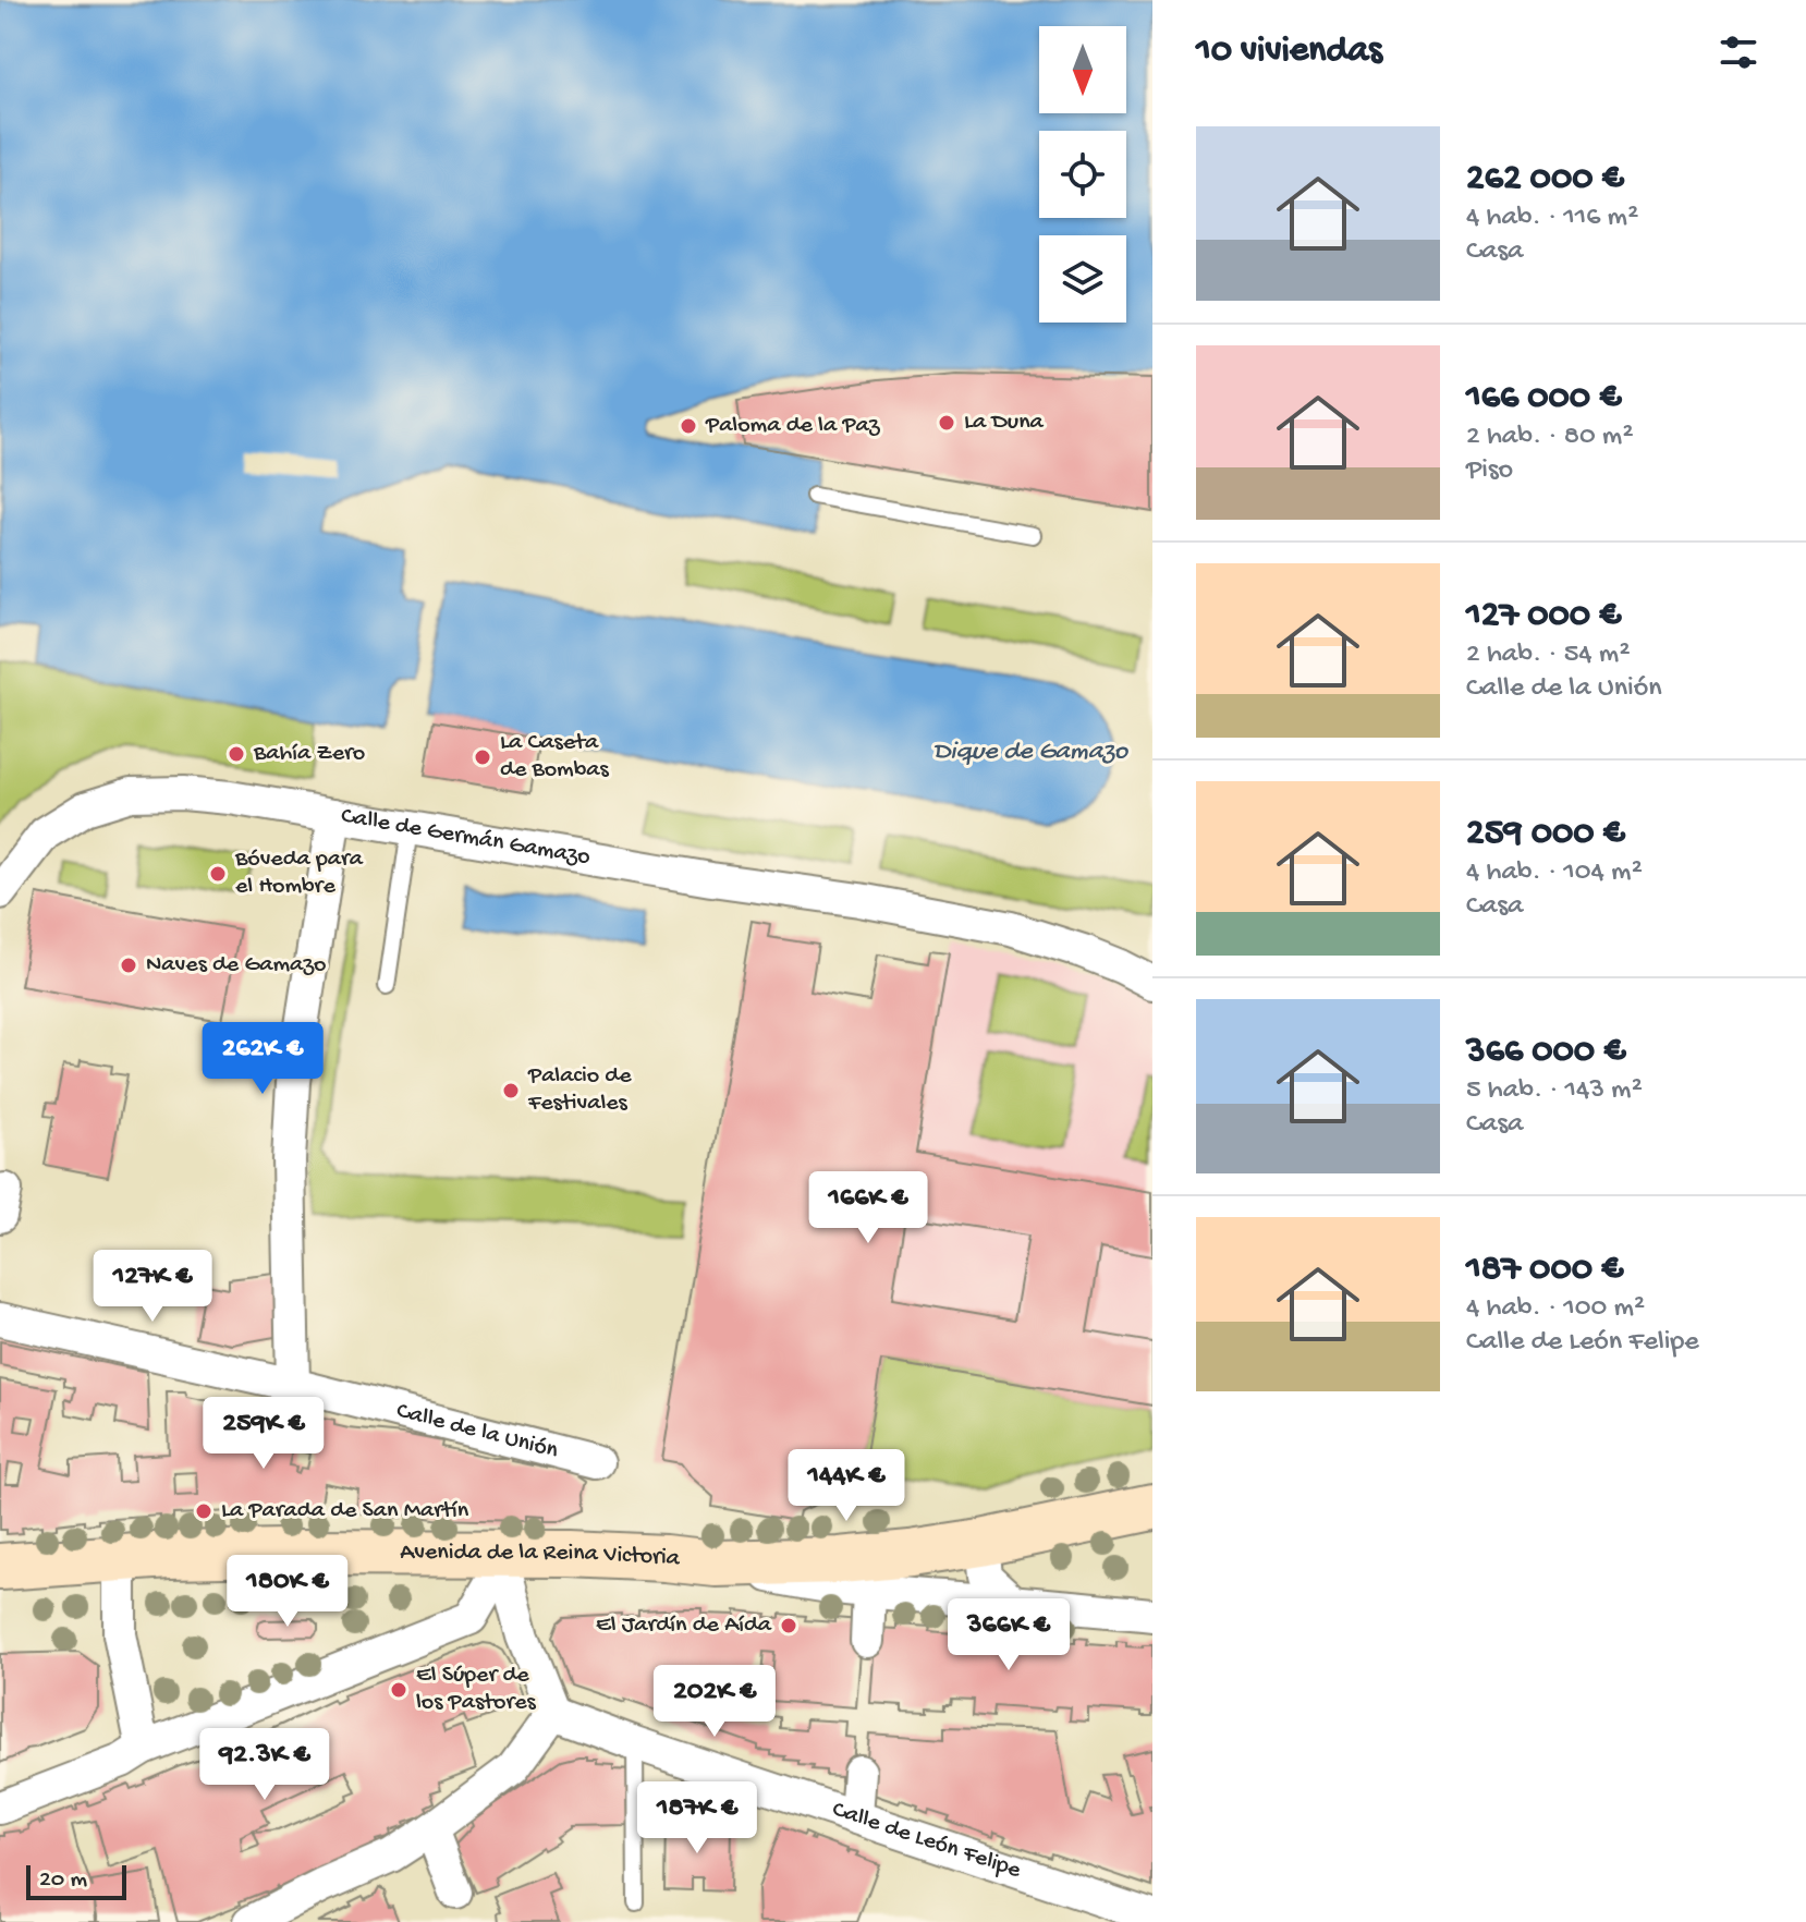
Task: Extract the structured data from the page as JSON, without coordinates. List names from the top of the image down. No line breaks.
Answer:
{"streets":{"main road":["Avenida de la Reina Victoria"],"street":["Calle de Germán Gamazo","Calle de la Unión","Calle de León Felipe"]},"crossings":[["Calle de Germán Gamazo","Calle de la Unión"]],"water":["Dique de Gamazo"],"places":["La Duna","Paloma de la Paz","Bahía Zero","La Caseta de Bombas","Bóveda para el Hombre","Naves de Gamazo","Palacio de Festivales","La Parada de San Martín","El Jardín de Aída","El Súper de los Pastores"],"scale_bar":"20 m","north":"bottom","page":{"heading":"10 viviendas","list":[{"name":"262 000 €","note":"4 hab. · 116 m² · Casa"},{"name":"166 000 €","note":"2 hab. · 80 m² · Piso"},{"name":"127 000 €","note":"2 hab. · 54 m² · Calle de la Unión"},{"name":"259 000 €","note":"4 hab. · 104 m² · Casa"},{"name":"366 000 €","note":"5 hab. · 143 m² · Casa"},{"name":"187 000 €","note":"4 hab. · 100 m² · Calle de León Felipe"}],"price":["262K €","166K €","127K €","259K €","144K €","180K €","366K €","202K €","92.3K €","187K €"],"scale":"20 m"}}
